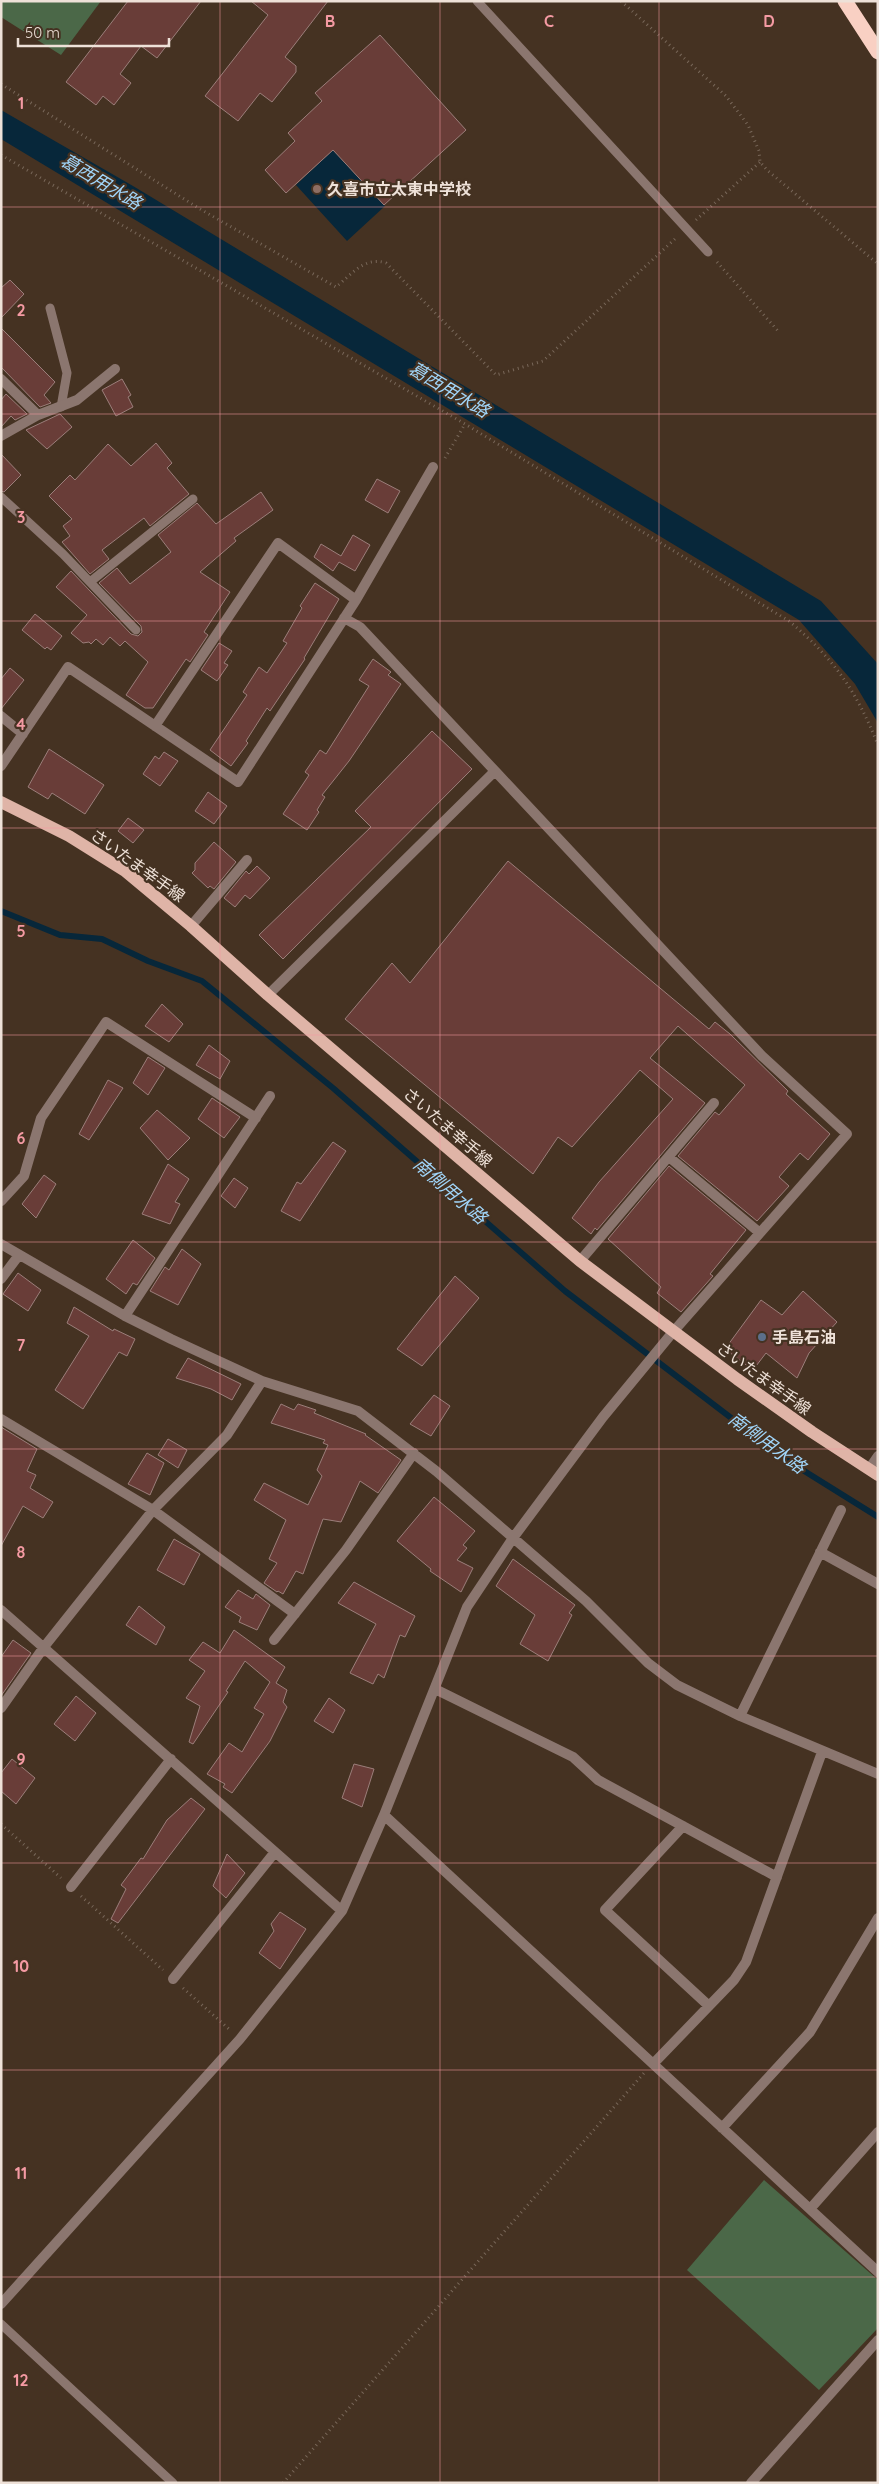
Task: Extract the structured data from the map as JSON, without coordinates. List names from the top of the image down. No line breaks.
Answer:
{"streets":{"main road":["さいたま幸手線"]},"water":["葛西用水路","南側用水路"],"places":["久喜市立太東中学校","手島石油"],"scale_bar":"50 m","grid":{"columns":["B","C","D"],"rows":["1","2","3","4","5","6","7","8","9","10","11","12"]}}
